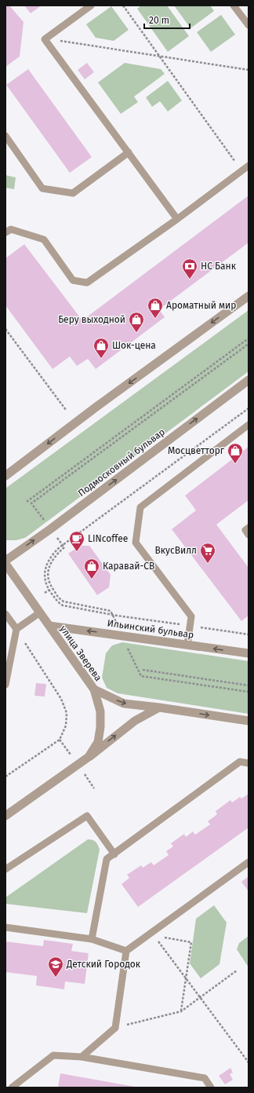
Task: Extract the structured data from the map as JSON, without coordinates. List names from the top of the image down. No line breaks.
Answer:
{"streets":{"street":["Подмосковный бульвар","Ильинский бульвар","улица Зверева"]},"crossings":[["Ильинский бульвар","улица Зверева"]],"places":{"bank":["НС Банк"],"shop":["Ароматный мир","Беру выходной","Шок-цена","Мосцветторг","Каравай-СВ"],"cafe":["LINcoffee"],"supermarket":["ВкусВилл"],"school or university":["Детский Городок"]},"scale_bar":"20 m"}
